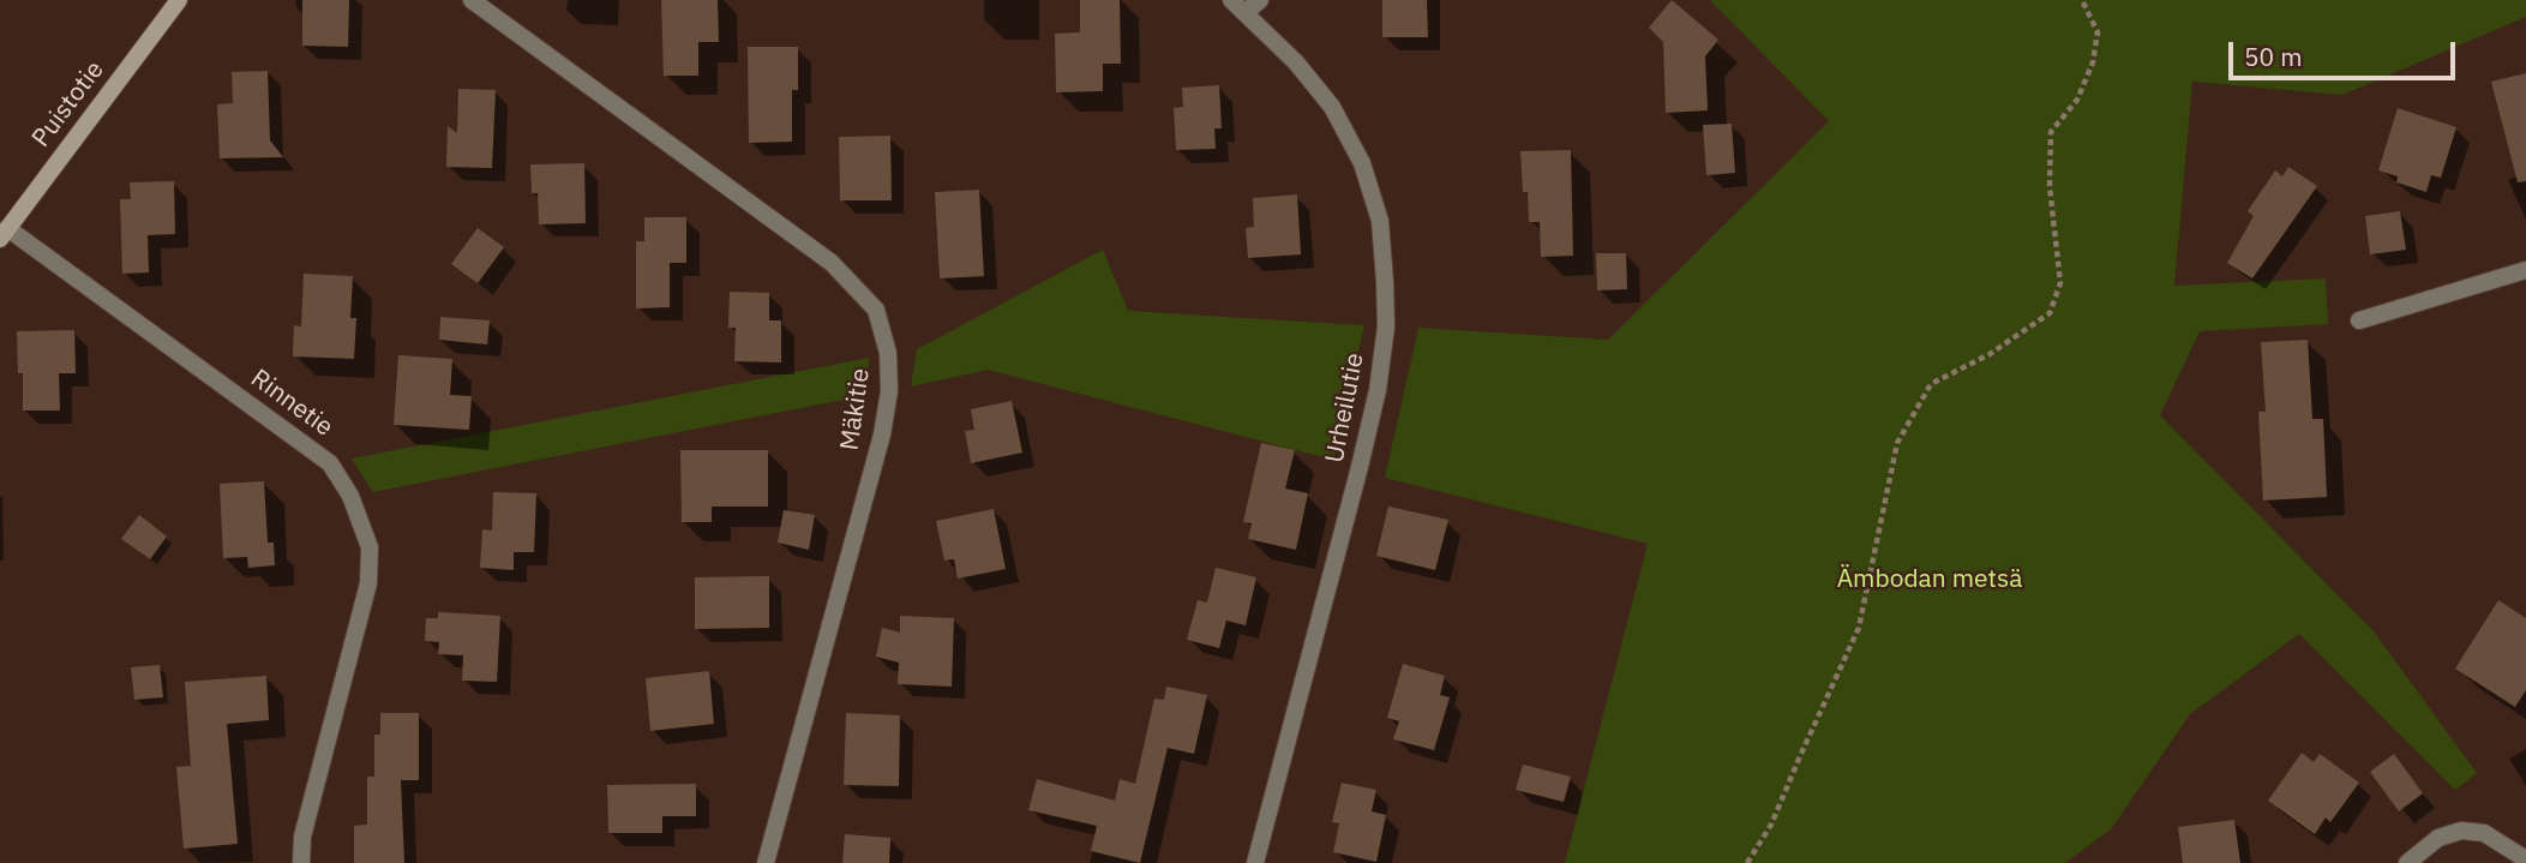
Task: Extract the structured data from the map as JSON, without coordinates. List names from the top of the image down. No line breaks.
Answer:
{"streets":{"street":["Puistotie","Rinnetie","Urheilutie","Mäkitie"]},"crossings":[["Puistotie","Rinnetie"]],"parks":["Ämbodan metsä"],"scale_bar":"50 m"}
